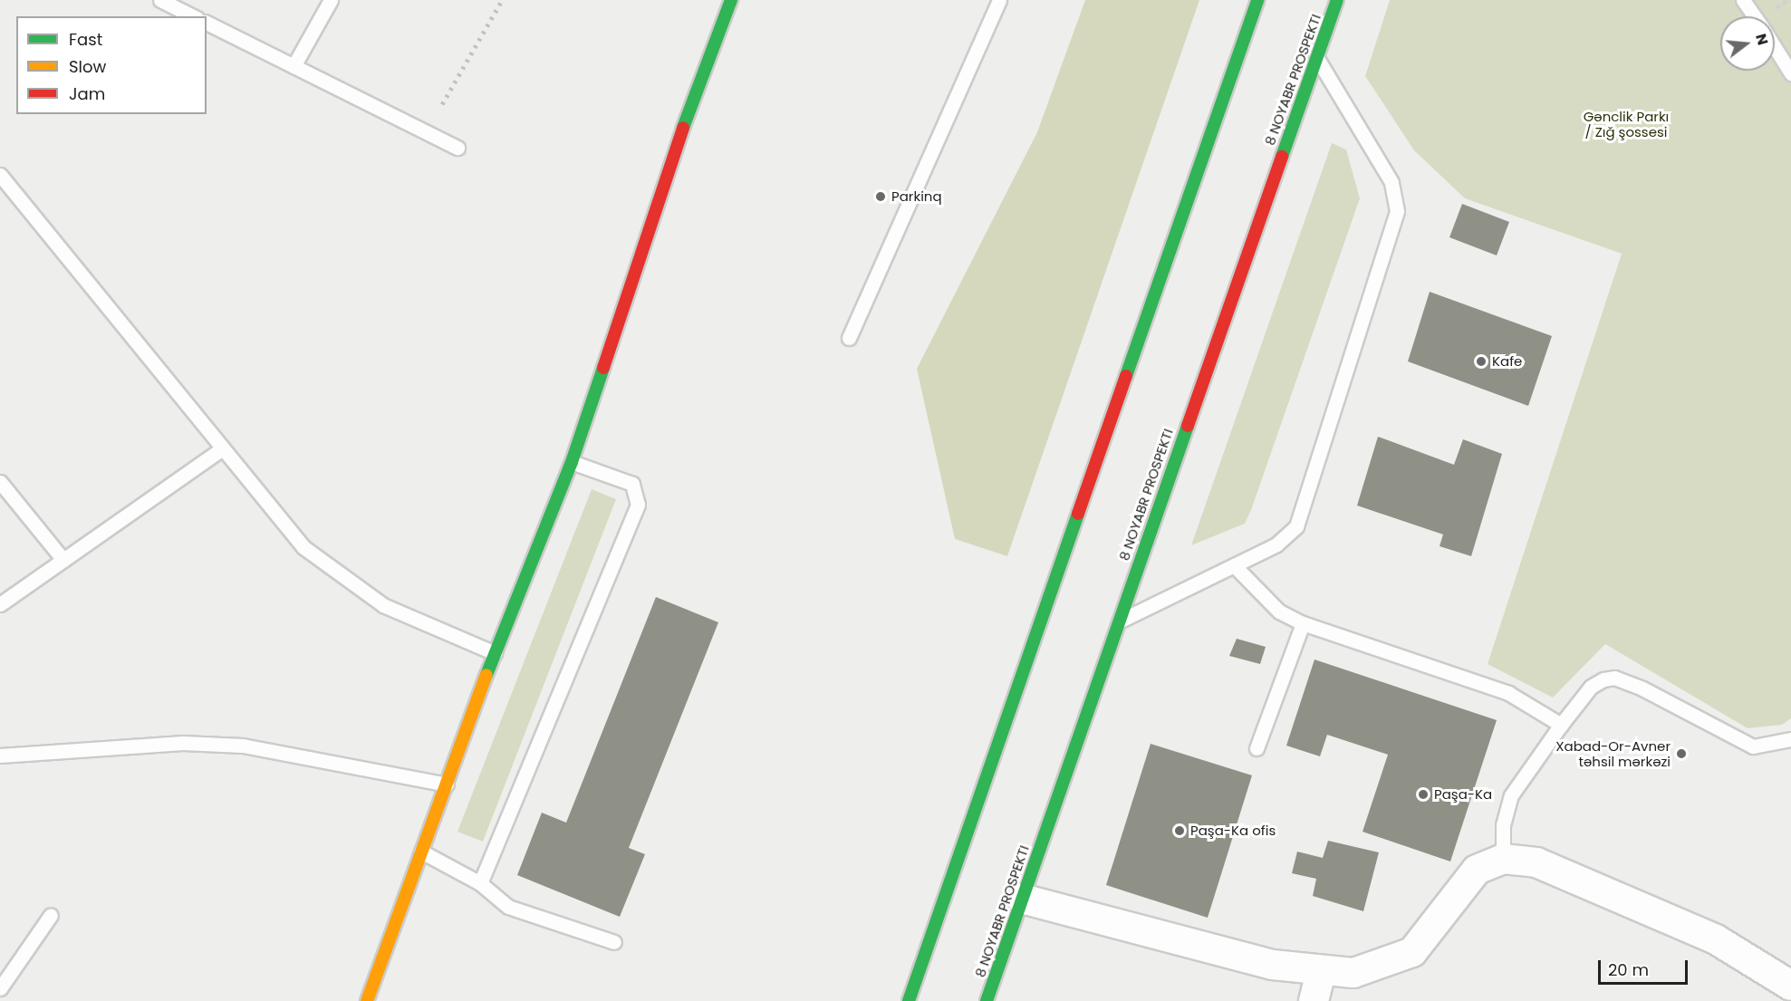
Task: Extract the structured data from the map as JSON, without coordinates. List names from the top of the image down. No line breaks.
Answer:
{"streets":{"main road":["8 NOYABR PROSPEKTI"]},"parks":["Gənclik Parkı / Zığ şossesi"],"places":["Parkinq","Kafe","Xabad-Or-Avner təhsil mərkəzi","Paşa-Ka","Paşa-Ka ofis"],"legend":["Fast","Slow","Jam"],"scale_bar":"20 m","north":"right"}
